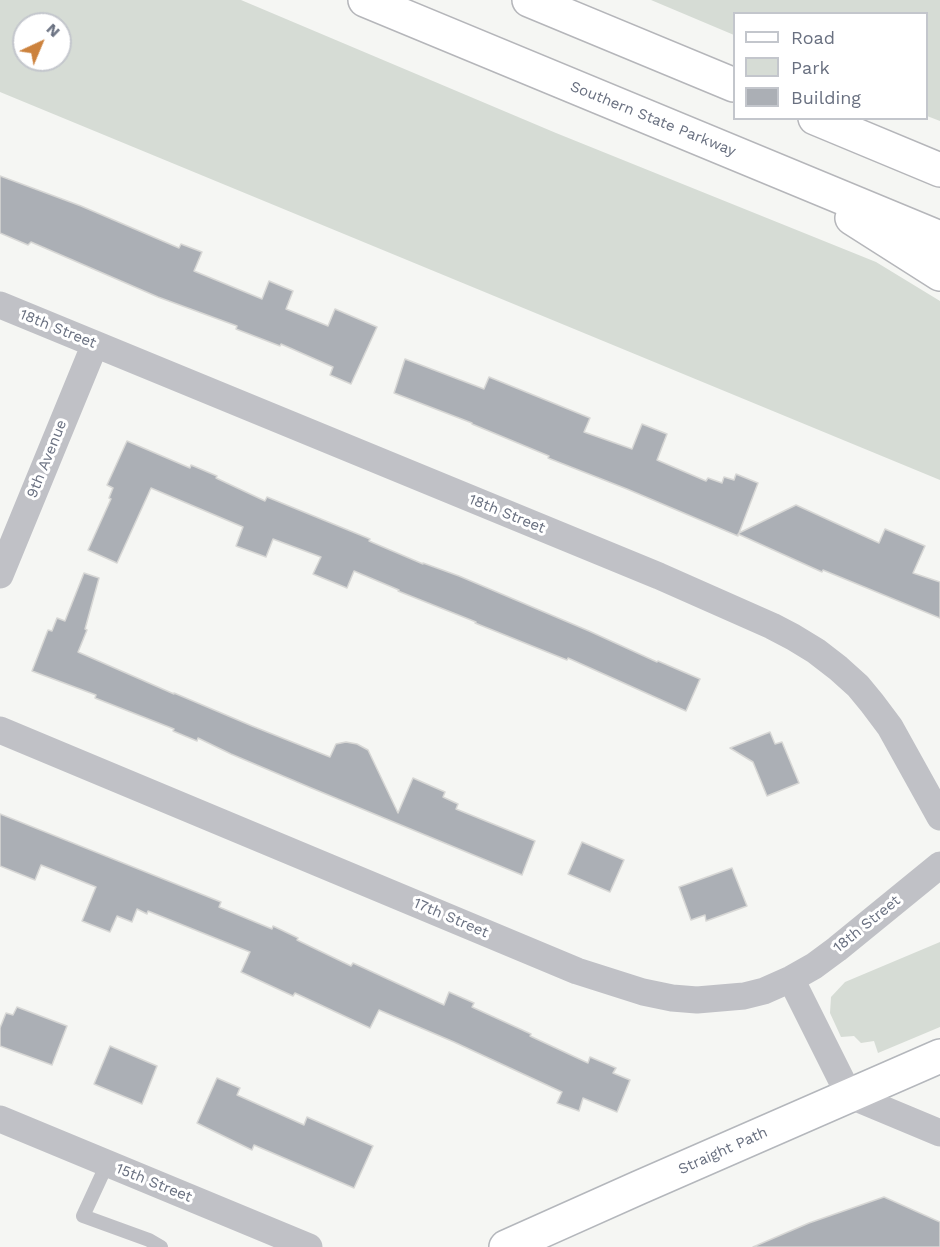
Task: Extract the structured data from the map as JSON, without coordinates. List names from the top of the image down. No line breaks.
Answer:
{"streets":{"main road":["Southern State Parkway","Straight Path"],"street":["18th Street","9th Avenue","17th Street","15th Street"]},"crossings":[["18th Street","9th Avenue"],["18th Street","17th Street"]],"legend":["Road","Park","Building"],"north":"top right"}
